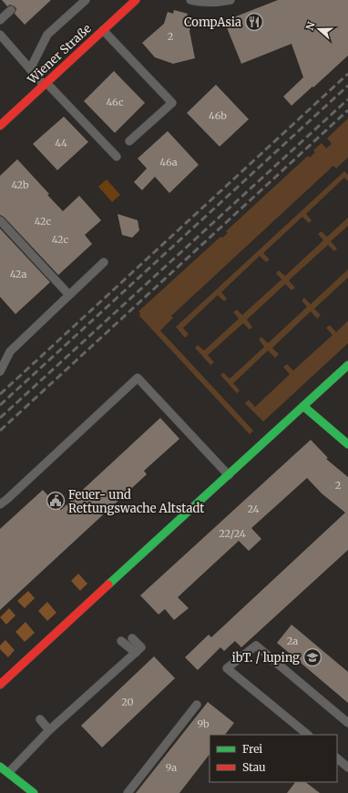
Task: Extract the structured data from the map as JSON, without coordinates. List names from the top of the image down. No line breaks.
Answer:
{"streets":{"main road":["Wiener Straße"]},"places":{"restaurant":["CompAsia"],"public building":["Feuer- und Rettungswache Altstadt"],"school or university":["ibT. / luping"]},"house_numbers":["2","46c","46b","44","46a","42b","42c","42c","42a","2","24","22/24","2a","20","9b","9a"],"legend":["Frei","Stau"],"north":"left"}
